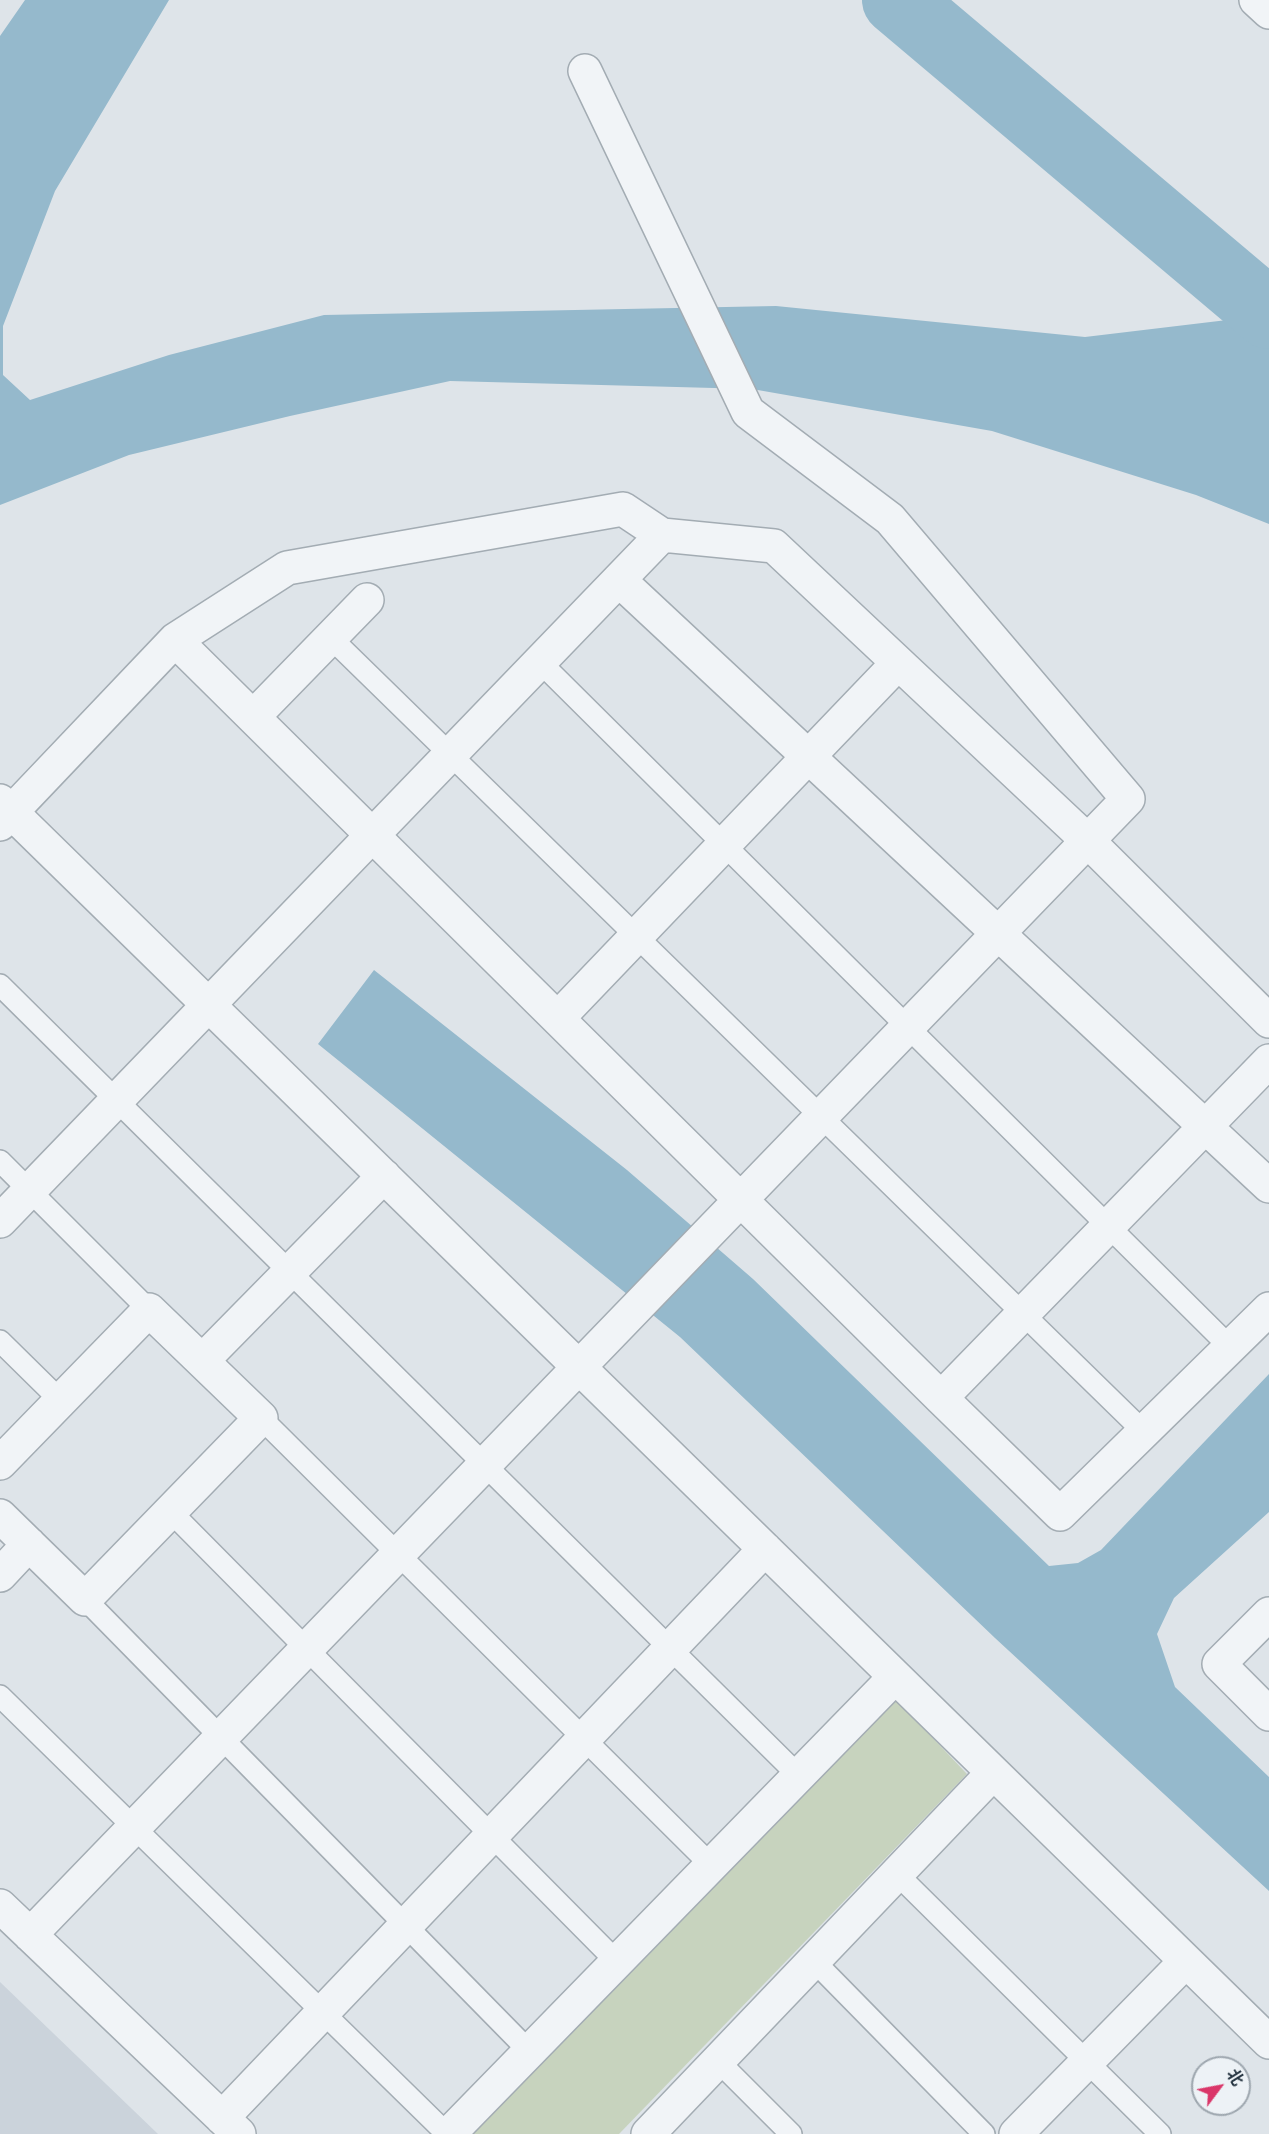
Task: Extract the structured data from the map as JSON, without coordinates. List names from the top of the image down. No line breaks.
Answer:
{"north":"top right"}
